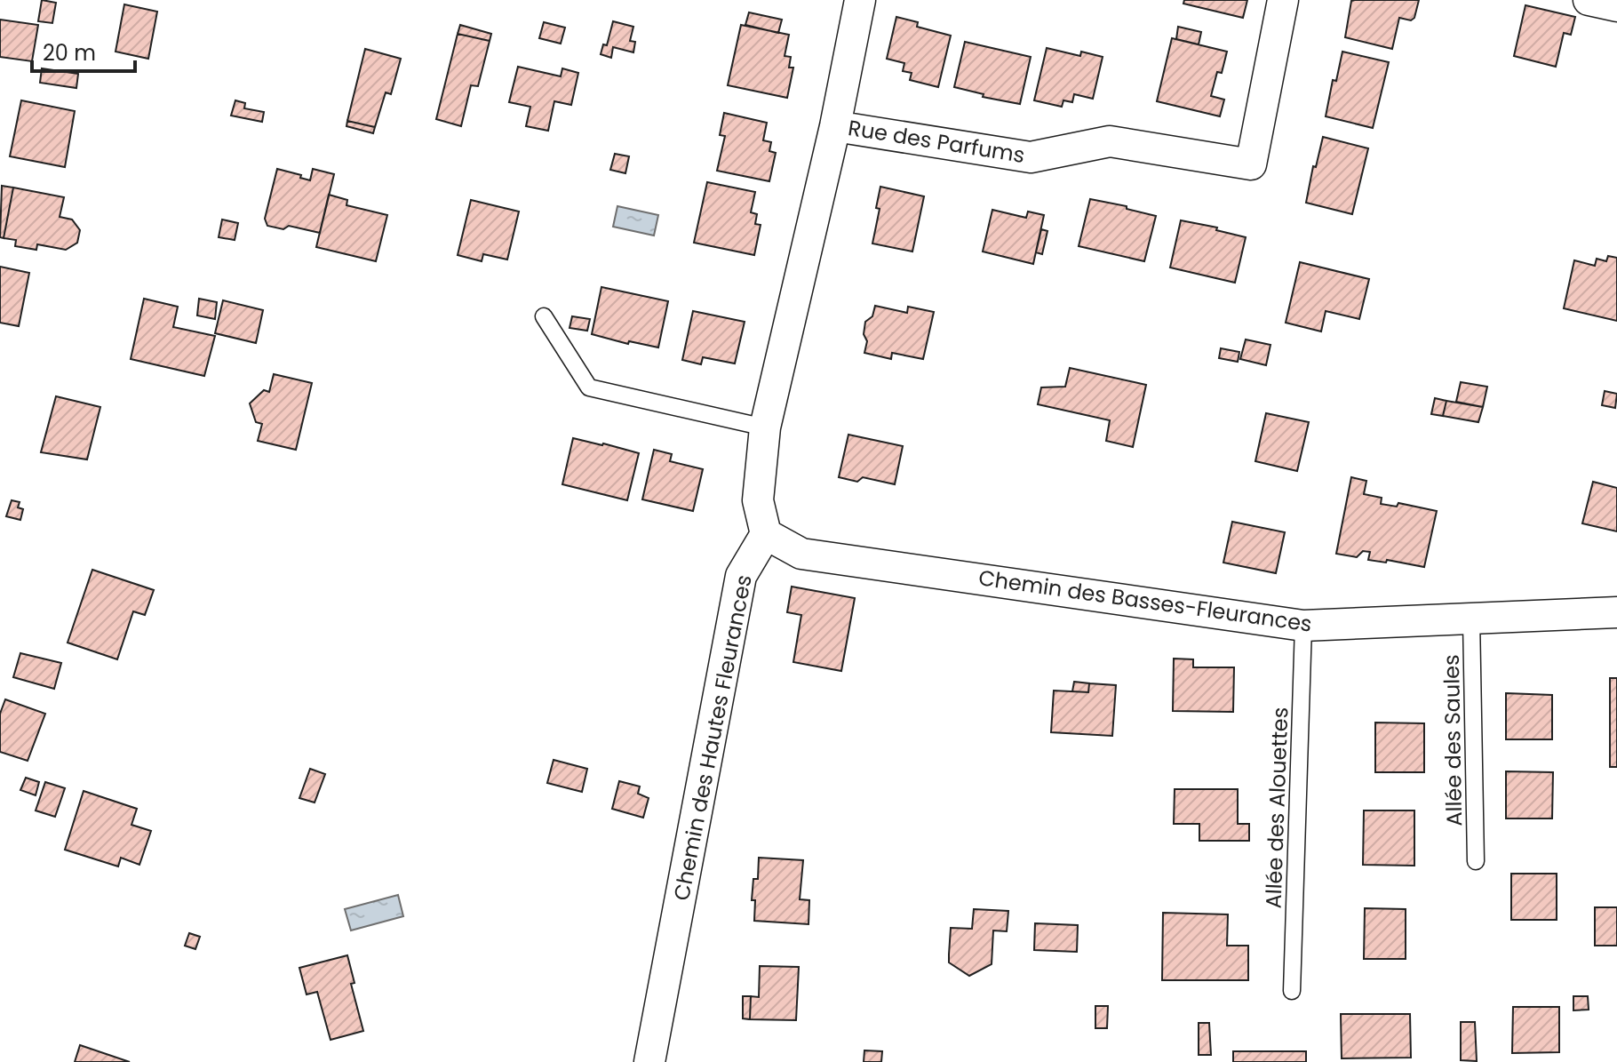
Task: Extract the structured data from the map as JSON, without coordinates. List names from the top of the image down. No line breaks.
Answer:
{"streets":{"street":["Rue des Parfums","Chemin des Basses-Fleurances","Chemin des Hautes Fleurances"],"lane":["Allée des Saules","Allée des Alouettes"]},"crossings":[["Chemin des Basses-Fleurances","Chemin des Hautes Fleurances"],["Chemin des Basses-Fleurances","Allée des Saules"],["Chemin des Basses-Fleurances","Allée des Alouettes"]],"scale_bar":"20 m"}
